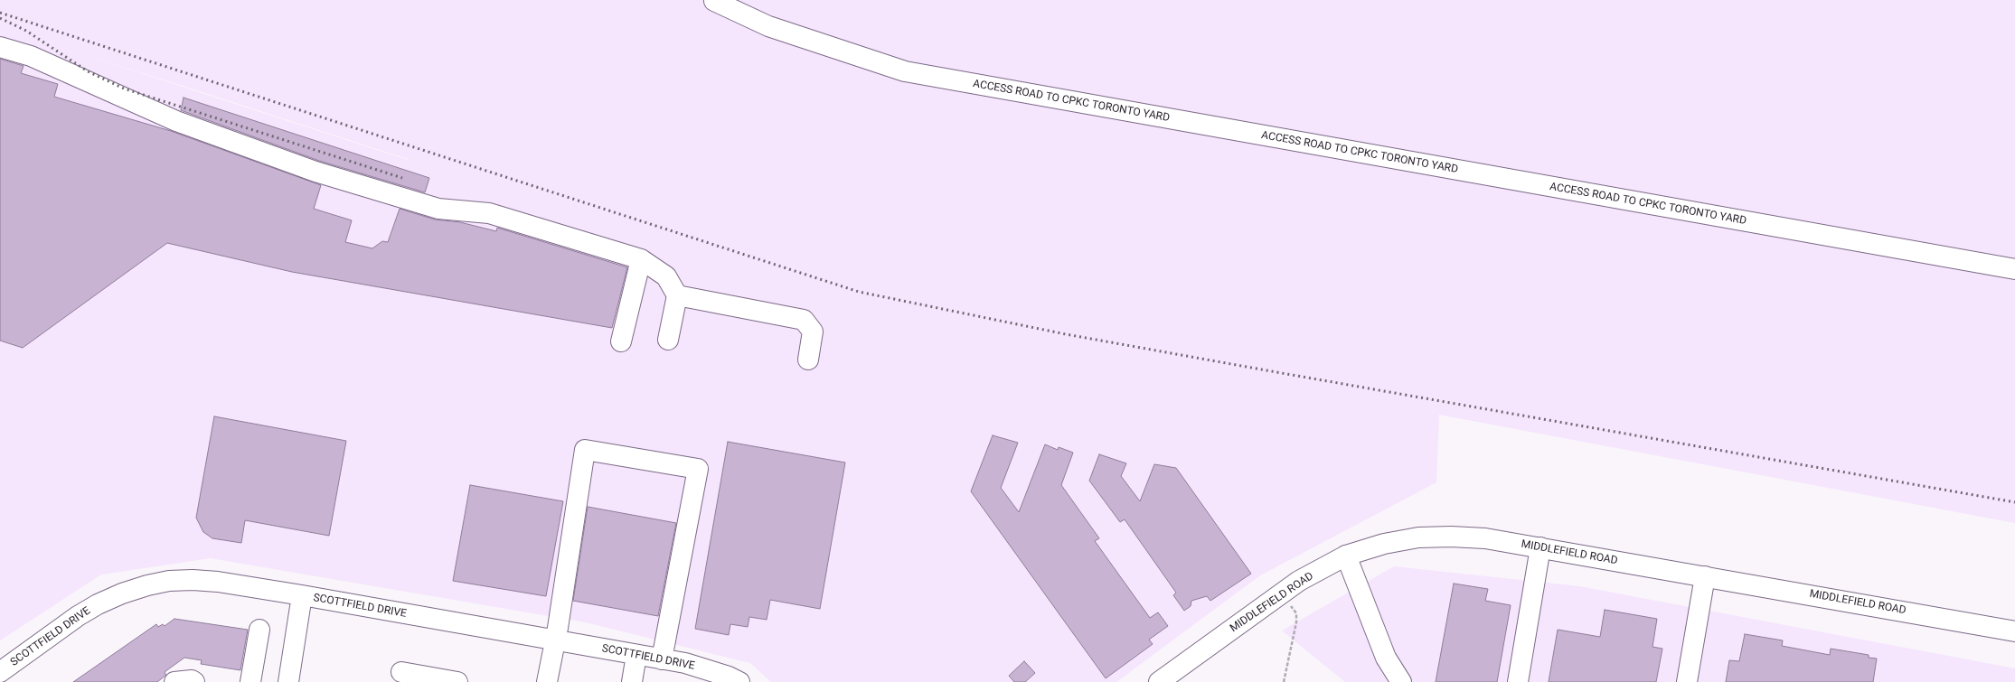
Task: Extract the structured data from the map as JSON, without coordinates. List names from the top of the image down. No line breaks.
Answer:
{"streets":{"main road":["ACCESS ROAD TO CPKC TORONTO YARD","MIDDLEFIELD ROAD","SCOTTFIELD DRIVE"]}}
